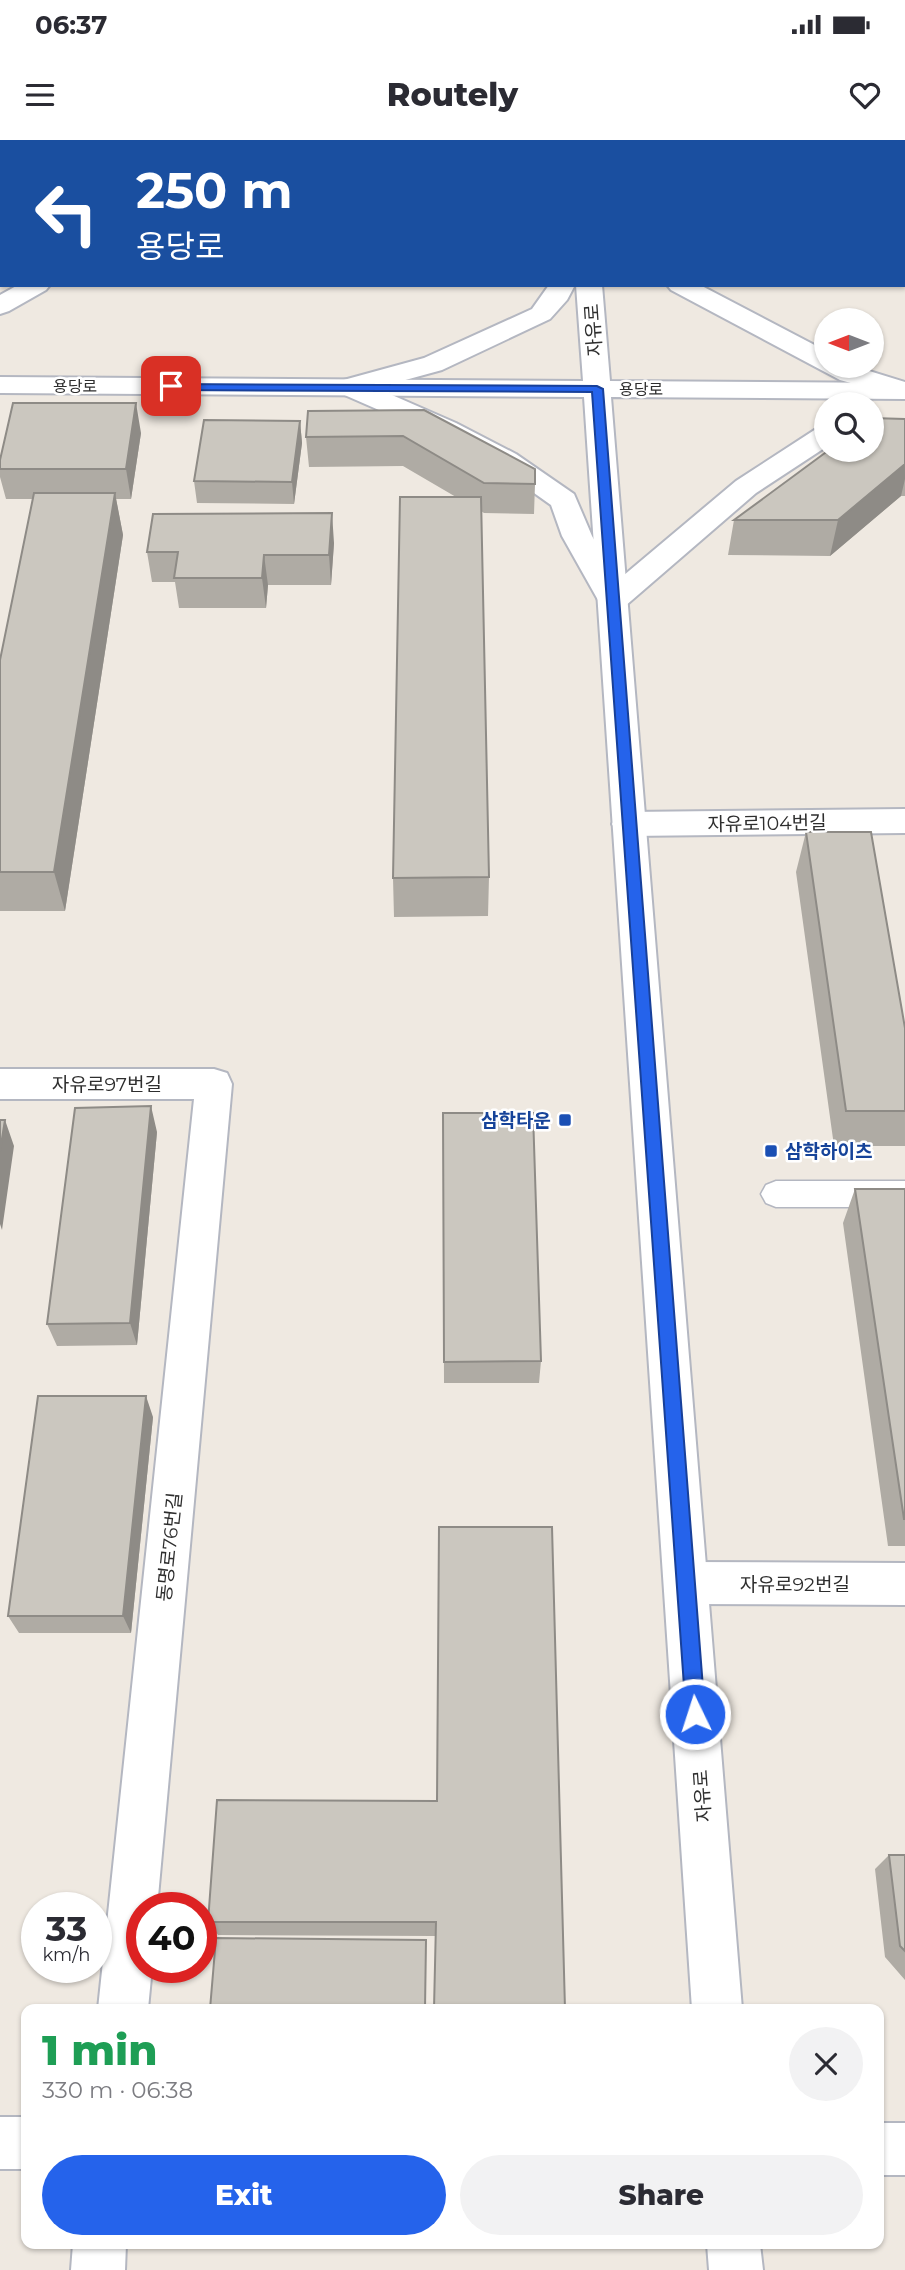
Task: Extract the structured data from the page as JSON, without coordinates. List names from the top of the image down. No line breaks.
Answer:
{"streets":{"street":["자유로","용당로","자유로104번길","자유로97번길","동명로76번길","자유로92번길"]},"crossings":[["자유로","용당로"],["자유로","자유로104번길"],["자유로","자유로92번길"],["자유로97번길","동명로76번길"]],"places":{"transit":["삼학타운","삼학하이츠"]},"north":"left","page":{"status":"06:37","header":"Routely","turn":["250 m","용당로"],"speed":"33 km/h","limit":"40","heading":["1 min","330 m · 06:38"],"buttons":["Exit","Share"]}}
